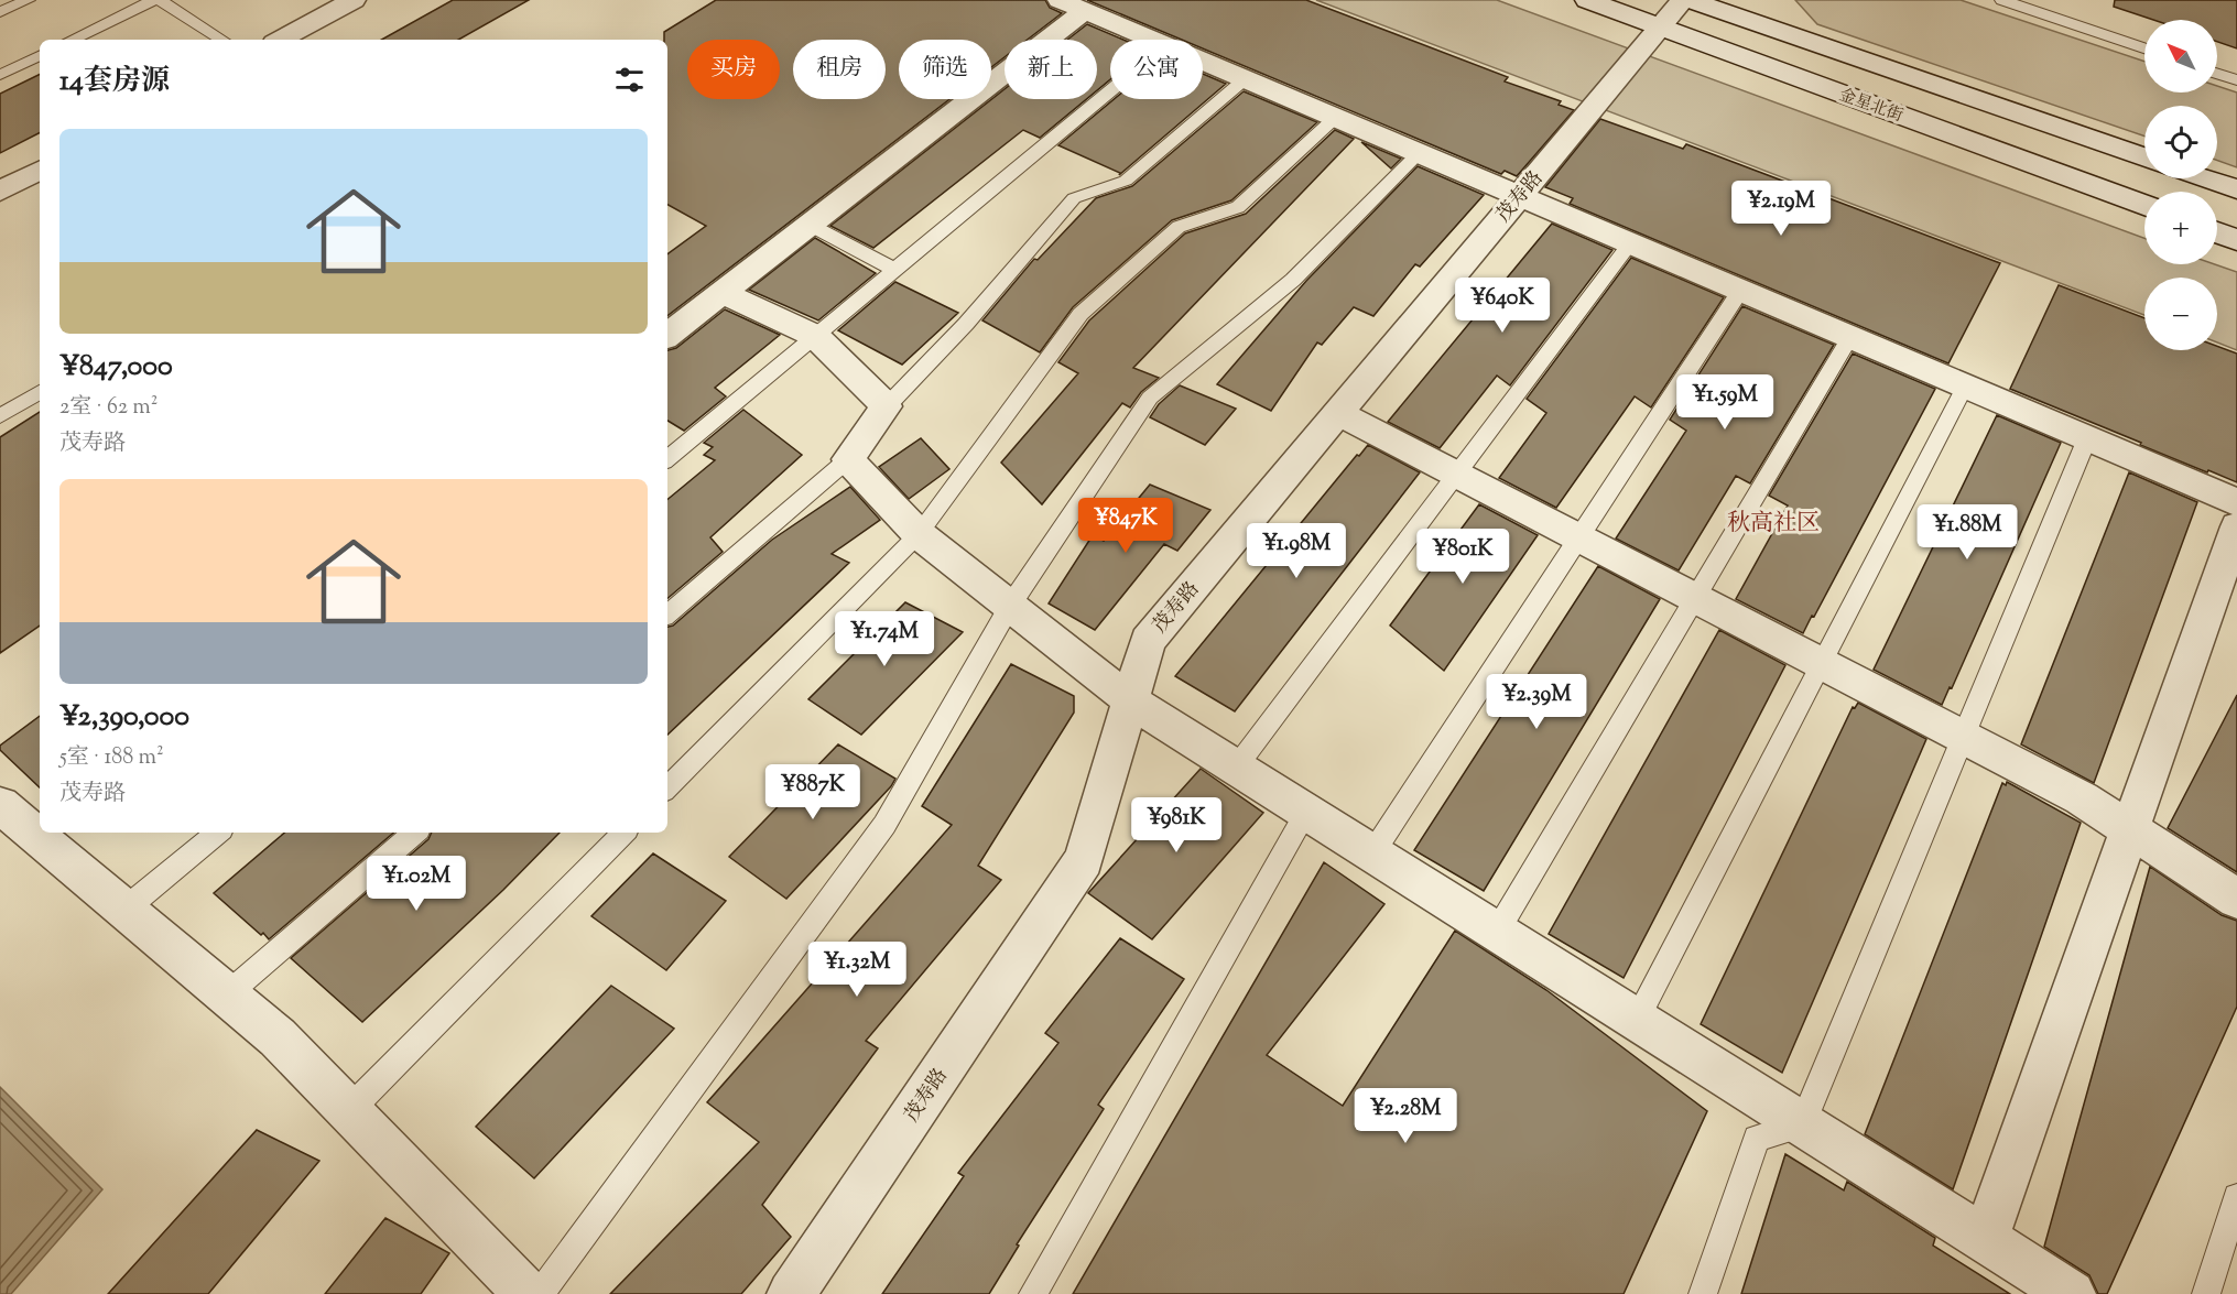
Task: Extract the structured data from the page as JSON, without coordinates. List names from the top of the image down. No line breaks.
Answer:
{"streets":{"street":["金星北街","茂寿路"]},"crossings":[["金星北街","茂寿路"]],"districts":["秋高社区"],"north":"top left","page":{"map_buttons":["+","−"],"chip":["买房","租房","筛选","新上","公寓"],"heading":"14套房源","list":[{"name":"¥847,000","note":"2室 · 62 m² · 茂寿路"},{"name":"¥2,390,000","note":"5室 · 188 m² · 茂寿路"}],"price":["¥2.19M","¥640K","¥1.59M","¥847K","¥1.88M","¥1.98M","¥801K","¥1.74M","¥2.39M","¥887K","¥981K","¥1.02M","¥1.32M","¥2.28M"]}}
